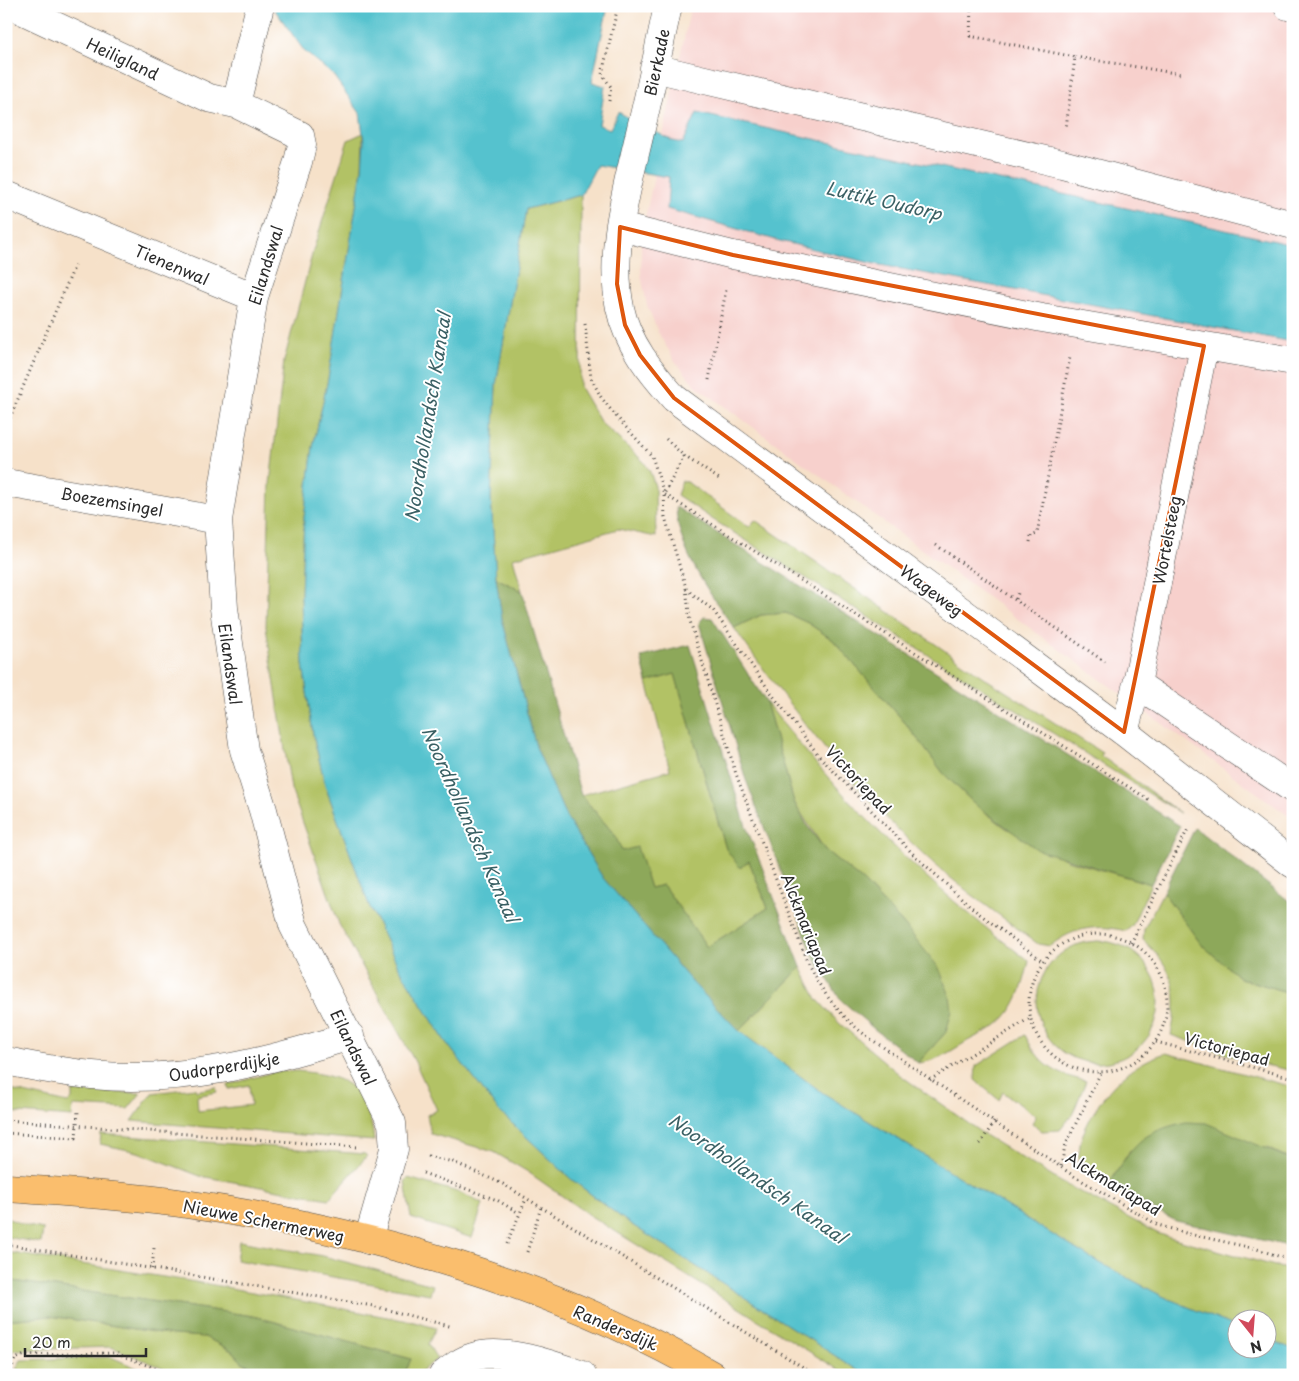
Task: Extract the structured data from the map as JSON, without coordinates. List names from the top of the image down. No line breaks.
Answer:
{"streets":{"main road":["Nieuwe Schermerweg","Randersdijk"],"street":["Heiligland","Bierkade","Tienenwal","Eilandswal","Boezemsingel","Wortelsteeg","Wageweg","Oudorperdijkje"],"path":["Victoriepad","Alckmariapad"]},"crossings":[["Heiligland","Eilandswal"],["Bierkade","Wageweg"],["Tienenwal","Eilandswal"],["Eilandswal","Boezemsingel"],["Eilandswal","Oudorperdijkje"],["Eilandswal","Nieuwe Schermerweg"],["Wortelsteeg","Wageweg"],["Victoriepad","Alckmariapad"],["Nieuwe Schermerweg","Randersdijk"]],"water":["Luttik Oudorp","Noordhollandsch Kanaal"],"scale_bar":"20 m","north":"bottom"}
